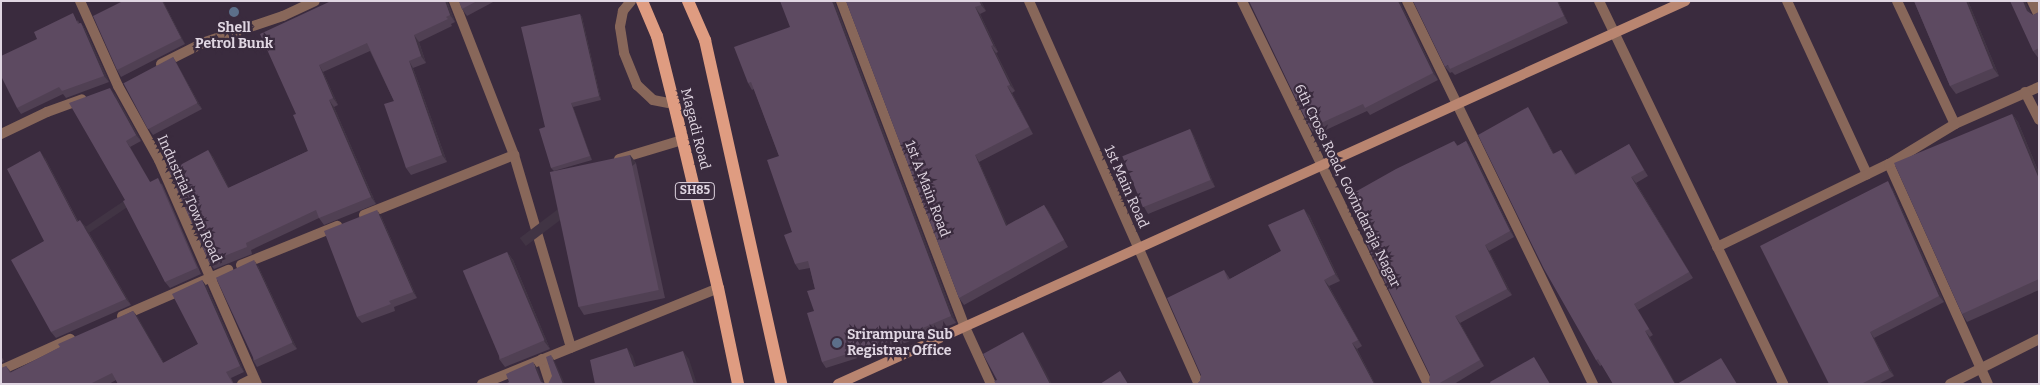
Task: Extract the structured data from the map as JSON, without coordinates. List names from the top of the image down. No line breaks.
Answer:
{"streets":{"main road":["Magadi Road","SH85"],"street":["6th Cross Road, Govindaraja Nagar","1st Main Road","1st A Main Road","Industrial Town Road"]},"places":["Shell Petrol Bunk","Srirampura Sub Registrar Office"]}
